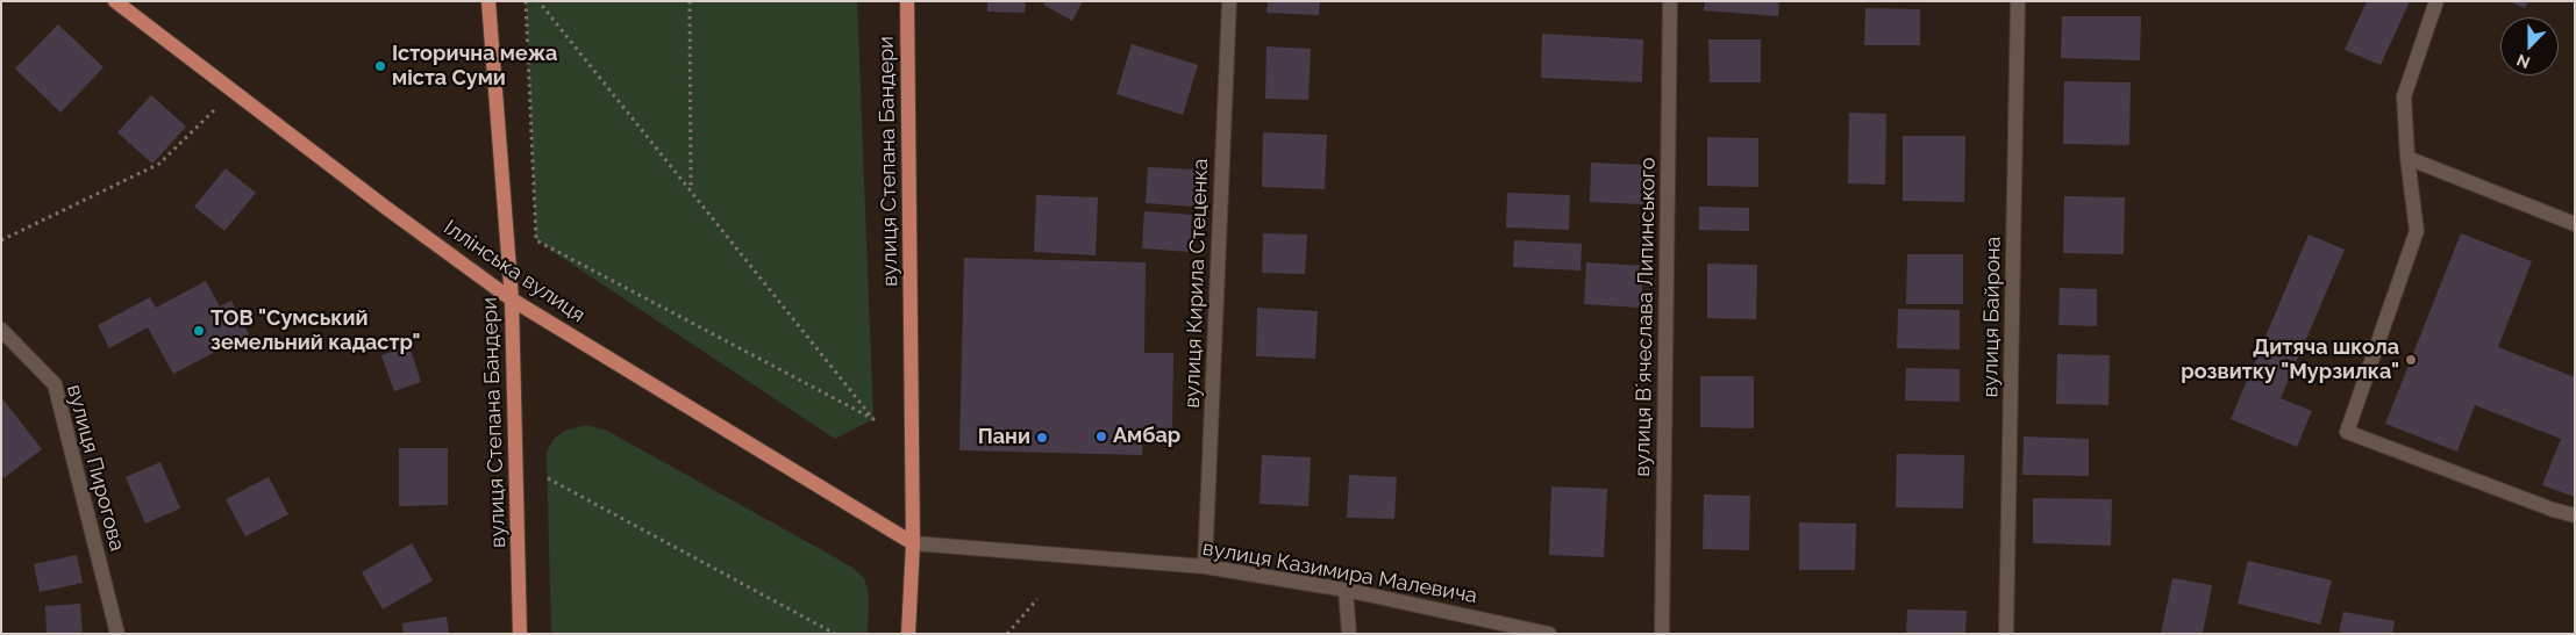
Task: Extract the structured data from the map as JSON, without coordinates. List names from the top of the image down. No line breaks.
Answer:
{"streets":{"main road":["вулиця Степана Бандери","Іллінська вулиця"],"street":["вулиця Кирила Стеценка","вулиця Вʼячеслава Липинського","вулиця Байрона","вулиця Пирогова","вулиця Казимира Малевича"]},"crossings":[["вулиця Степана Бандери","Іллінська вулиця"],["вулиця Степана Бандери","вулиця Казимира Малевича"],["Іллінська вулиця","вулиця Казимира Малевича"],["вулиця Кирила Стеценка","вулиця Казимира Малевича"]],"places":["Історична межа міста Суми","ТОВ \"Сумський земельний кадастр\"","Дитяча школа розвитку \"Мурзилка\"","Амбар","Пани"],"north":"bottom"}
